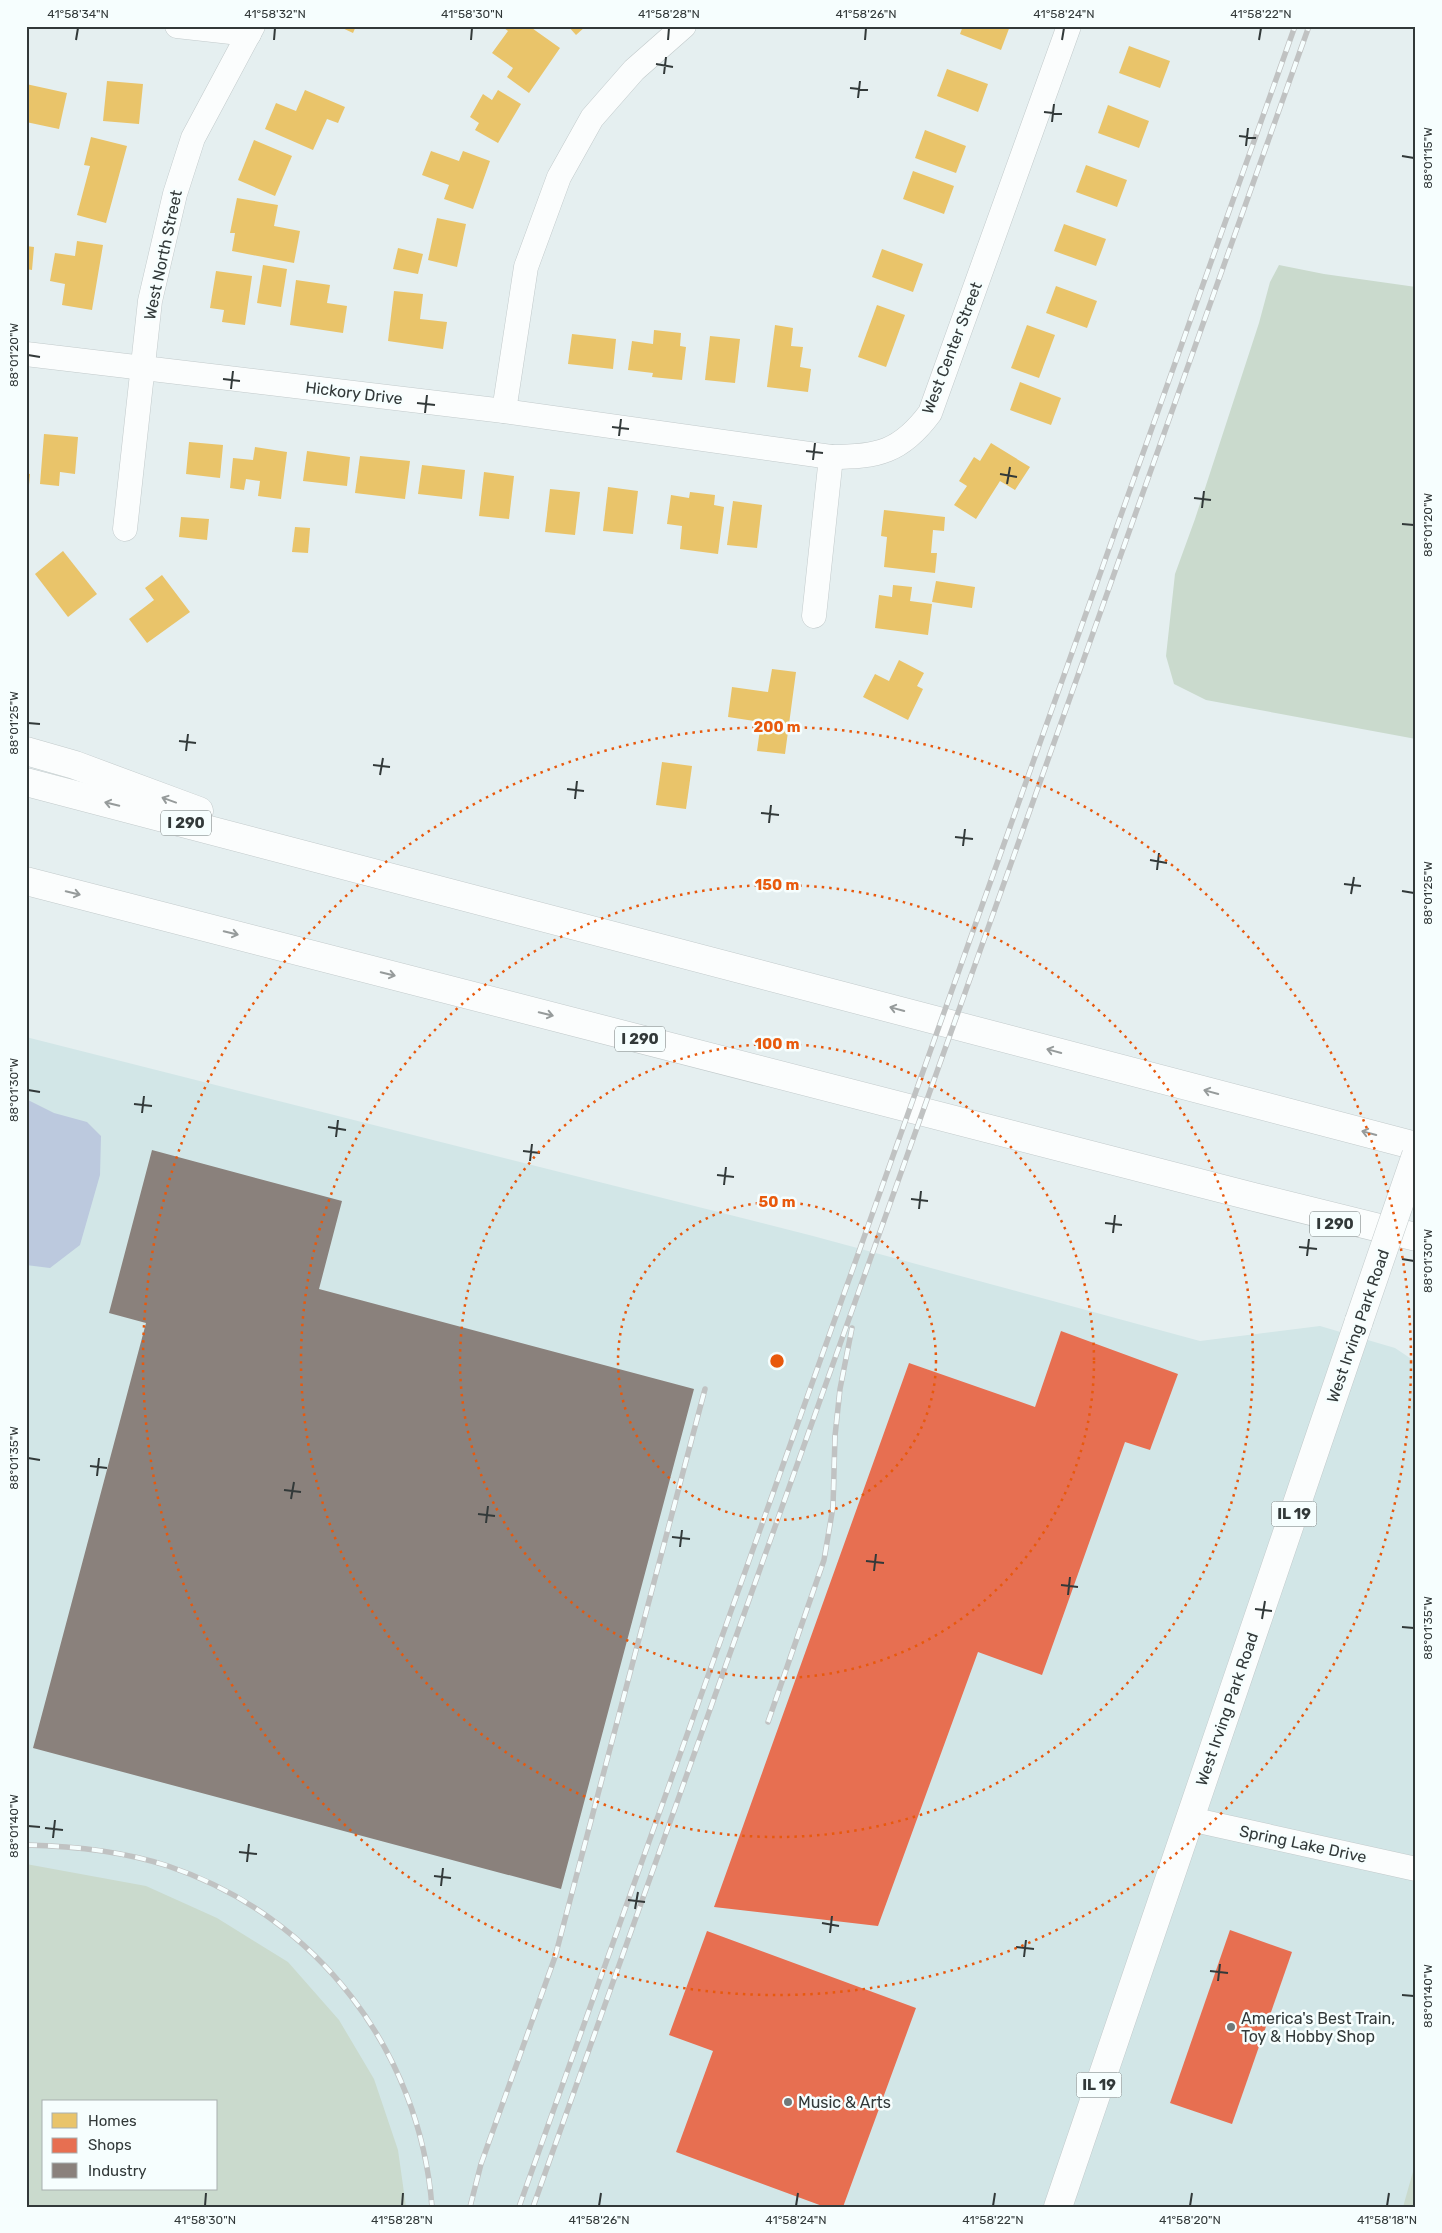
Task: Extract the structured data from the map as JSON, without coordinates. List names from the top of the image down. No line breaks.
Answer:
{"streets":{"main road":["I 290","West Irving Park Road","IL 19"],"street":["West North Street","West Center Street","Hickory Drive","Spring Lake Drive"]},"crossings":[["West North Street","Hickory Drive"],["West Center Street","Hickory Drive"],["West Irving Park Road","Spring Lake Drive"]],"places":["America's Best Train, Toy & Hobby Shop","Music & Arts"],"legend":["Homes","Shops","Industry"],"coordinates":["41°58'34\"N","41°58'32\"N","41°58'30\"N","41°58'28\"N","41°58'26\"N","41°58'24\"N","41°58'22\"N","88°01'15\"W","88°01'20\"W","88°01'25\"W","88°01'30\"W","88°01'35\"W","88°01'40\"W","41°58'20\"N","41°58'18\"N"],"rings":["200 m","150 m","100 m","50 m"]}
